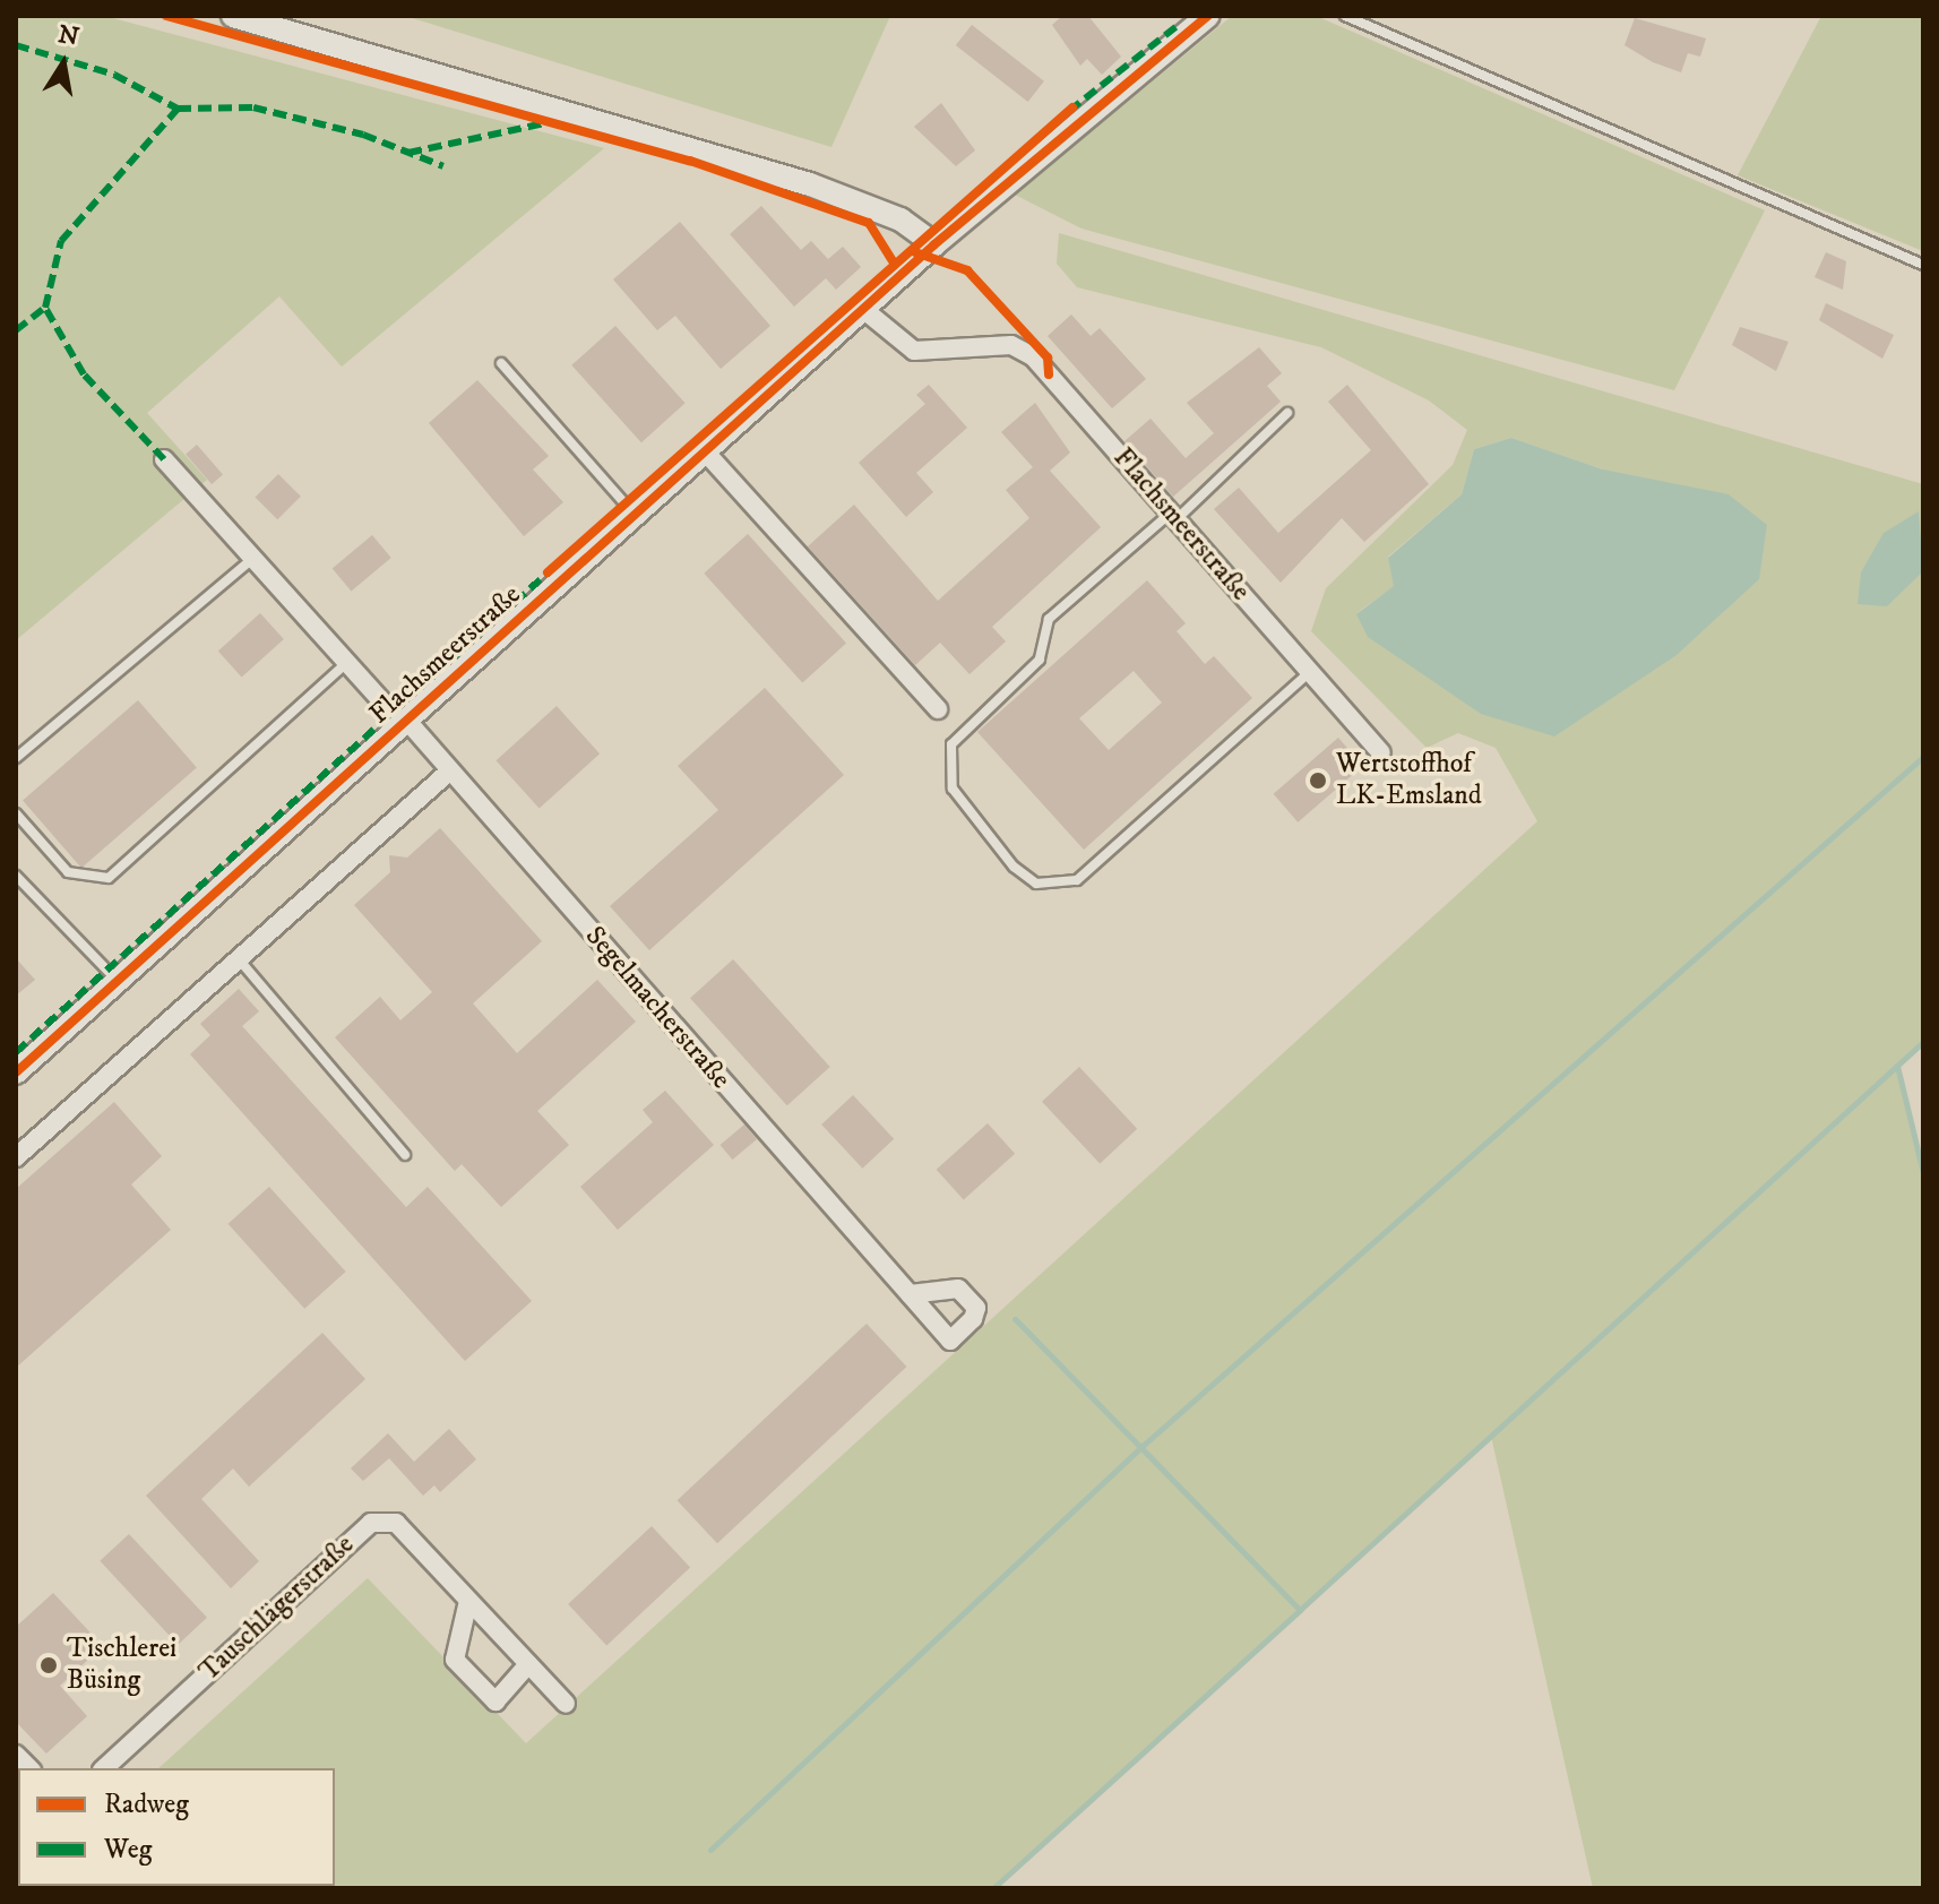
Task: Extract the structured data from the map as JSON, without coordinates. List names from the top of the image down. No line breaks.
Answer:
{"streets":{"street":["Flachsmeerstraße","Segelmacherstraße","Tauschlägerstraße"]},"crossings":[["Flachsmeerstraße","Segelmacherstraße"]],"places":["Wertstoffhof LK-Emsland","Tischlerei Büsing"],"legend":["Radweg","Weg"],"north":"top"}
